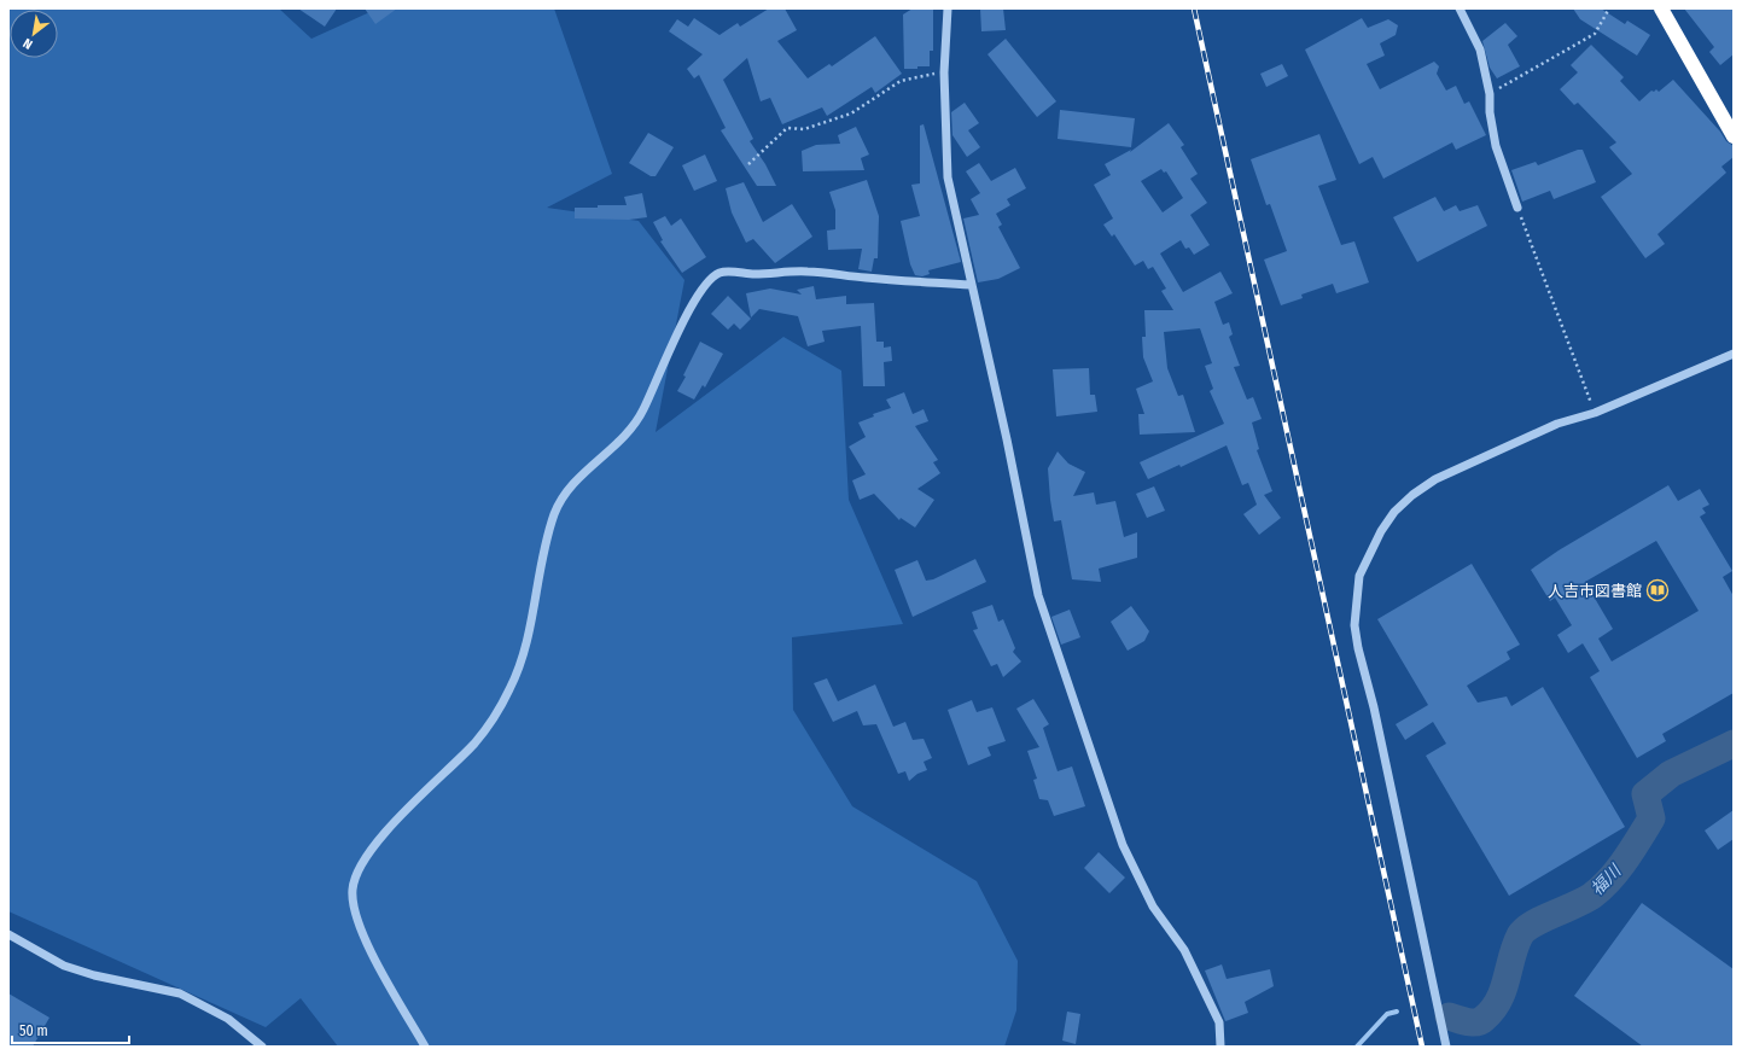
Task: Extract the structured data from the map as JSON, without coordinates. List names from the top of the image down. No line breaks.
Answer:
{"water":["福川"],"places":{"library":["人吉市図書館"]},"scale_bar":"50 m","north":"bottom left"}
